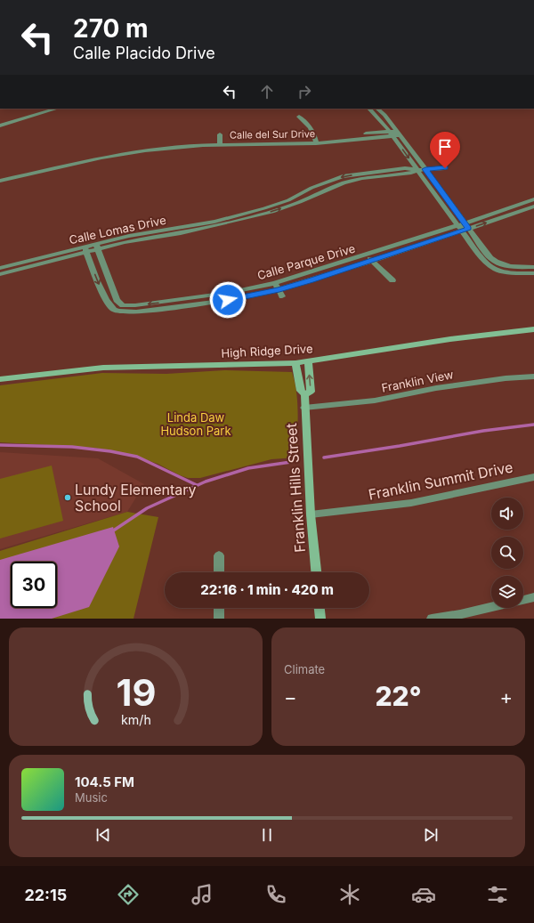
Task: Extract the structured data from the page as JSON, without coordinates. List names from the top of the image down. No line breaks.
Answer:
{"streets":{"street":["Calle del Sur Drive","Calle Lomas Drive","Calle Parque Drive","High Ridge Drive","Franklin View","Franklin Summit Drive","Franklin Hills Street"]},"crossings":[["High Ridge Drive","Franklin Hills Street"],["Franklin View","Franklin Hills Street"],["Franklin Summit Drive","Franklin Hills Street"]],"parks":["Linda Daw Hudson Park"],"places":["Lundy Elementary School"],"page":{"turn":["270 m","Calle Placido Drive"],"limit":"30","trip":"22:16 · 1 min · 420 m","tile":"Climate","heat":["−","22°","+"],"song":["104.5 FM","Music"],"tabs":"22:15","gauge":["19","km/h"]}}
